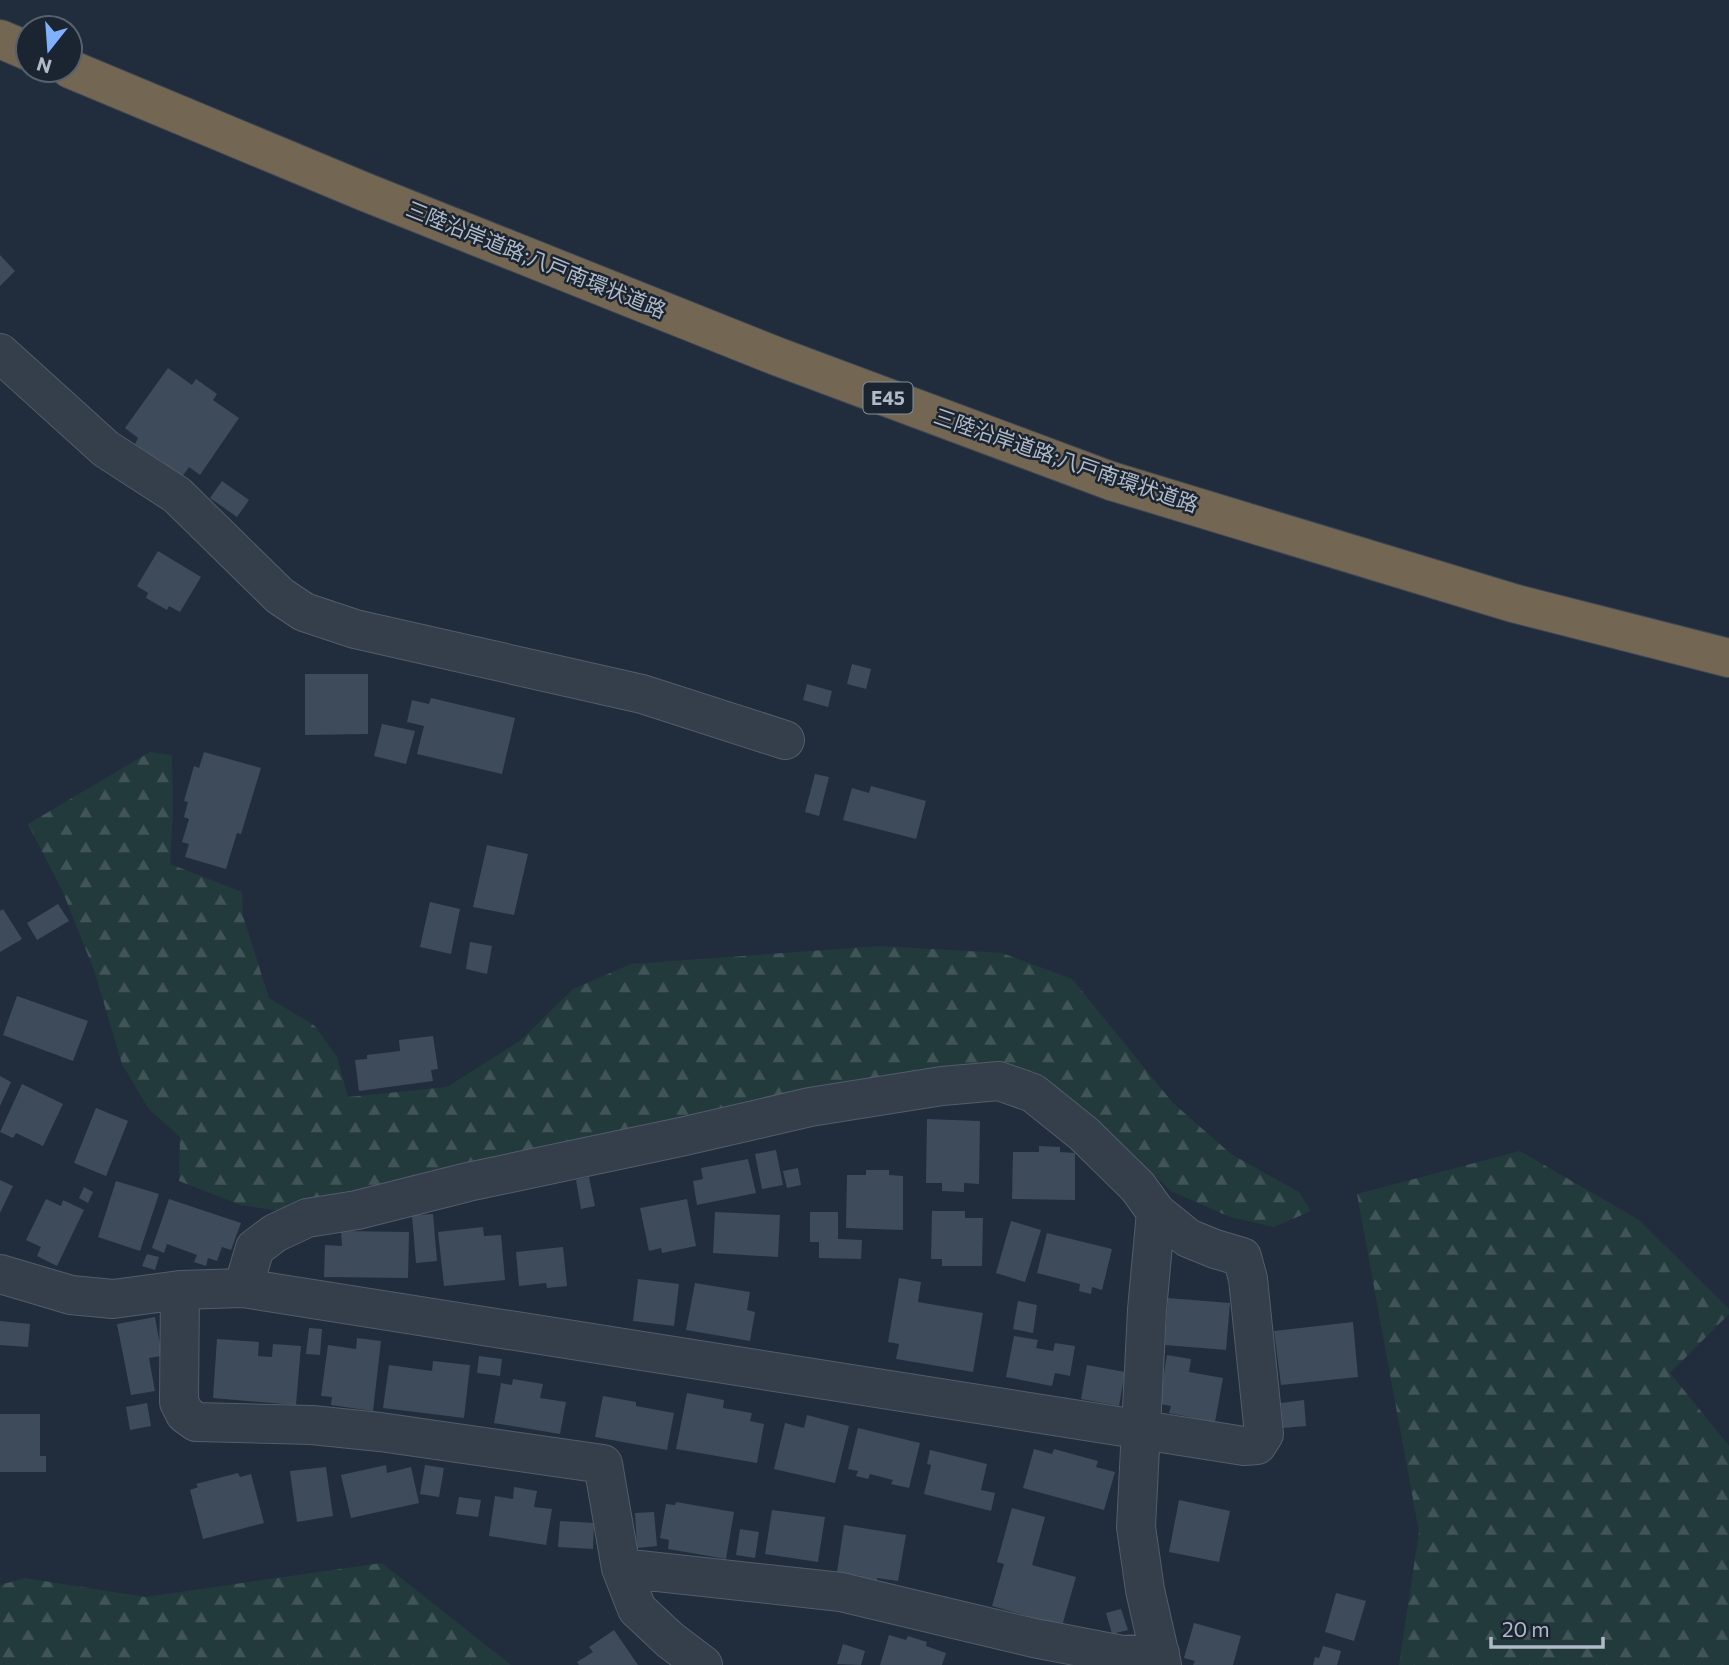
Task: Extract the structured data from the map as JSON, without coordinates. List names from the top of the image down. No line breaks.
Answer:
{"streets":{"highway":["三陸沿岸道路;八戸南環状道路","E45"]},"scale_bar":"20 m","north":"bottom"}
